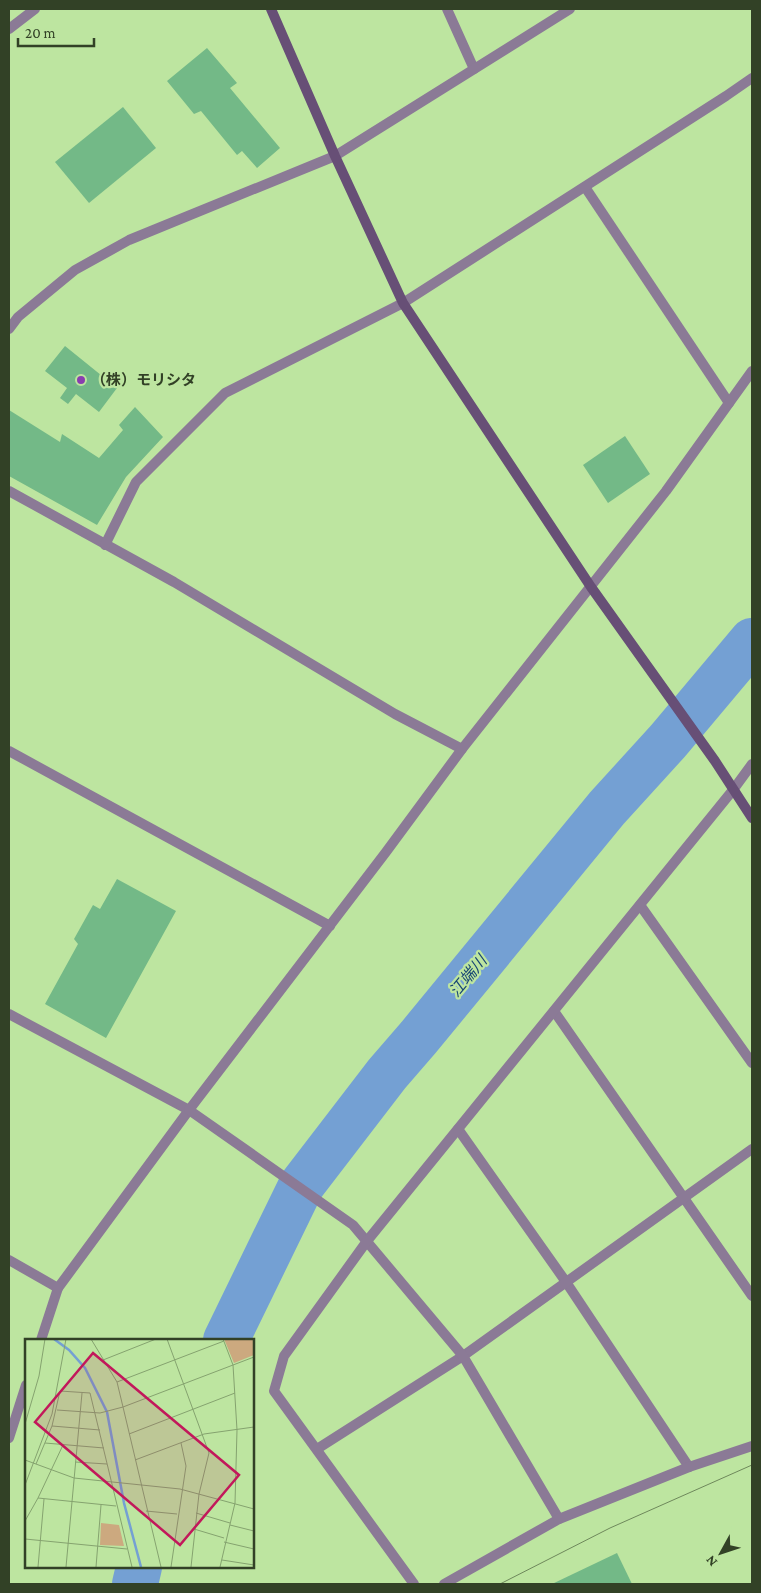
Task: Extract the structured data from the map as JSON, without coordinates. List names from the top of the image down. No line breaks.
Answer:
{"water":["江端川"],"places":["（株）モリシタ"],"scale_bar":"20 m","north":"bottom left"}
